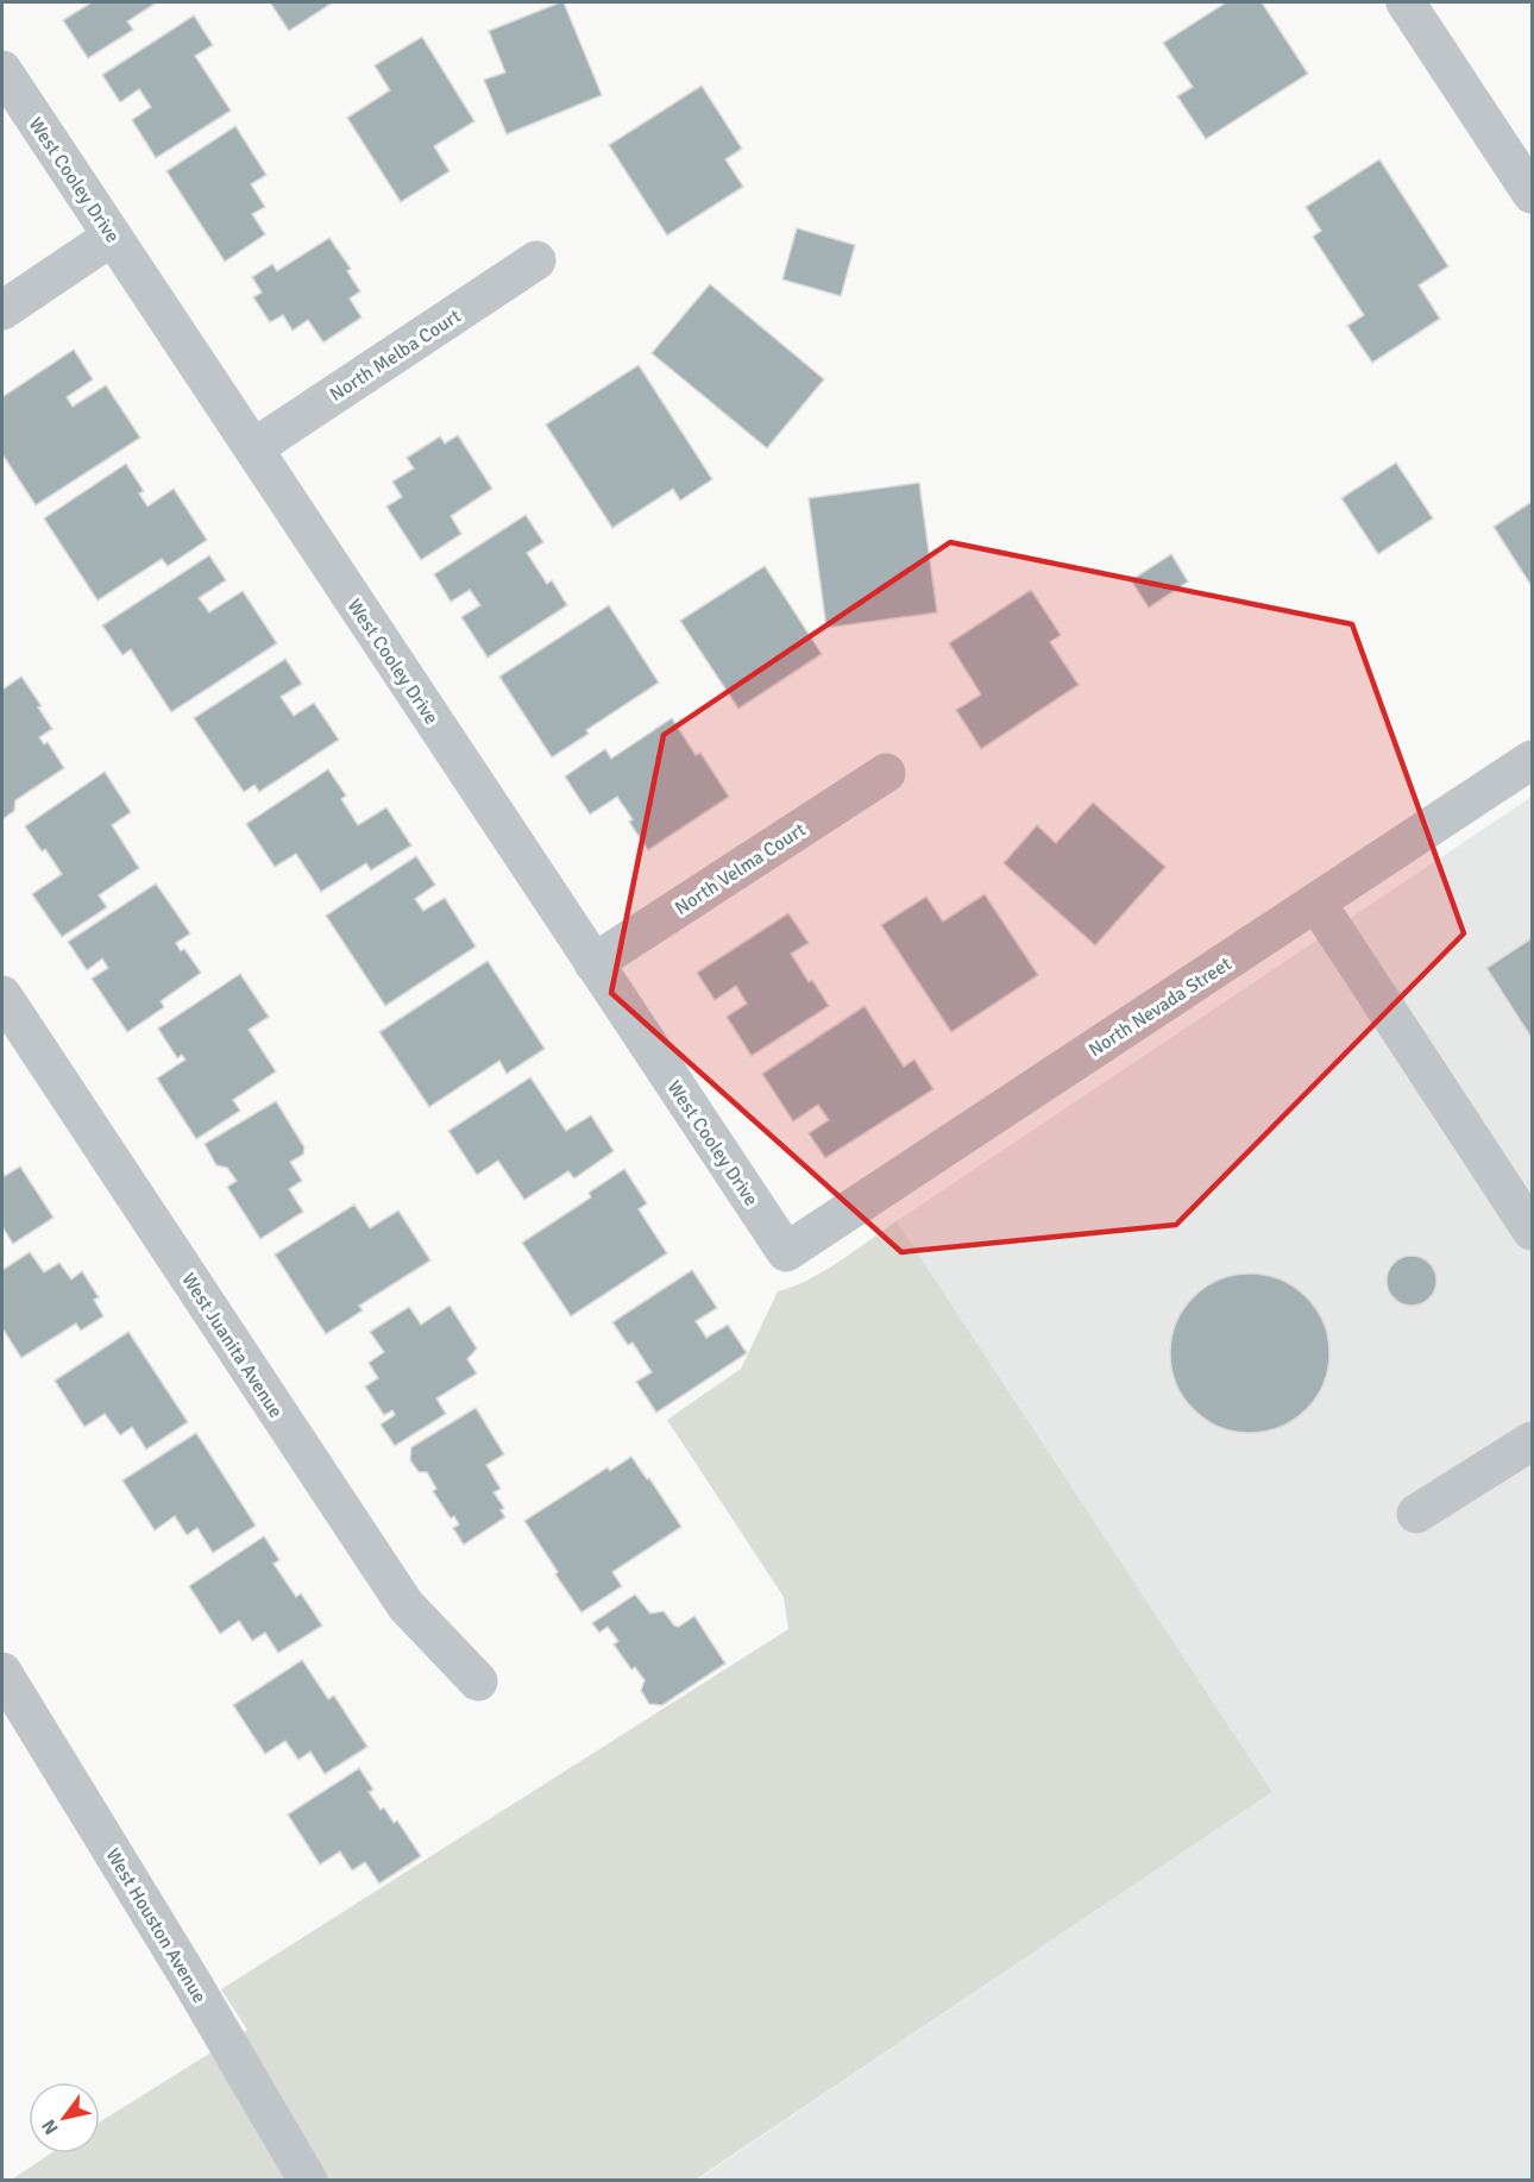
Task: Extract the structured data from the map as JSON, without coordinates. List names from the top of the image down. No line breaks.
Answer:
{"streets":{"street":["West Cooley Drive","North Melba Court","North Velma Court","North Nevada Street","West Juanita Avenue","West Houston Avenue"]},"crossings":[["West Cooley Drive","North Melba Court"],["West Cooley Drive","North Velma Court"],["West Cooley Drive","North Nevada Street"]],"north":"bottom left"}
